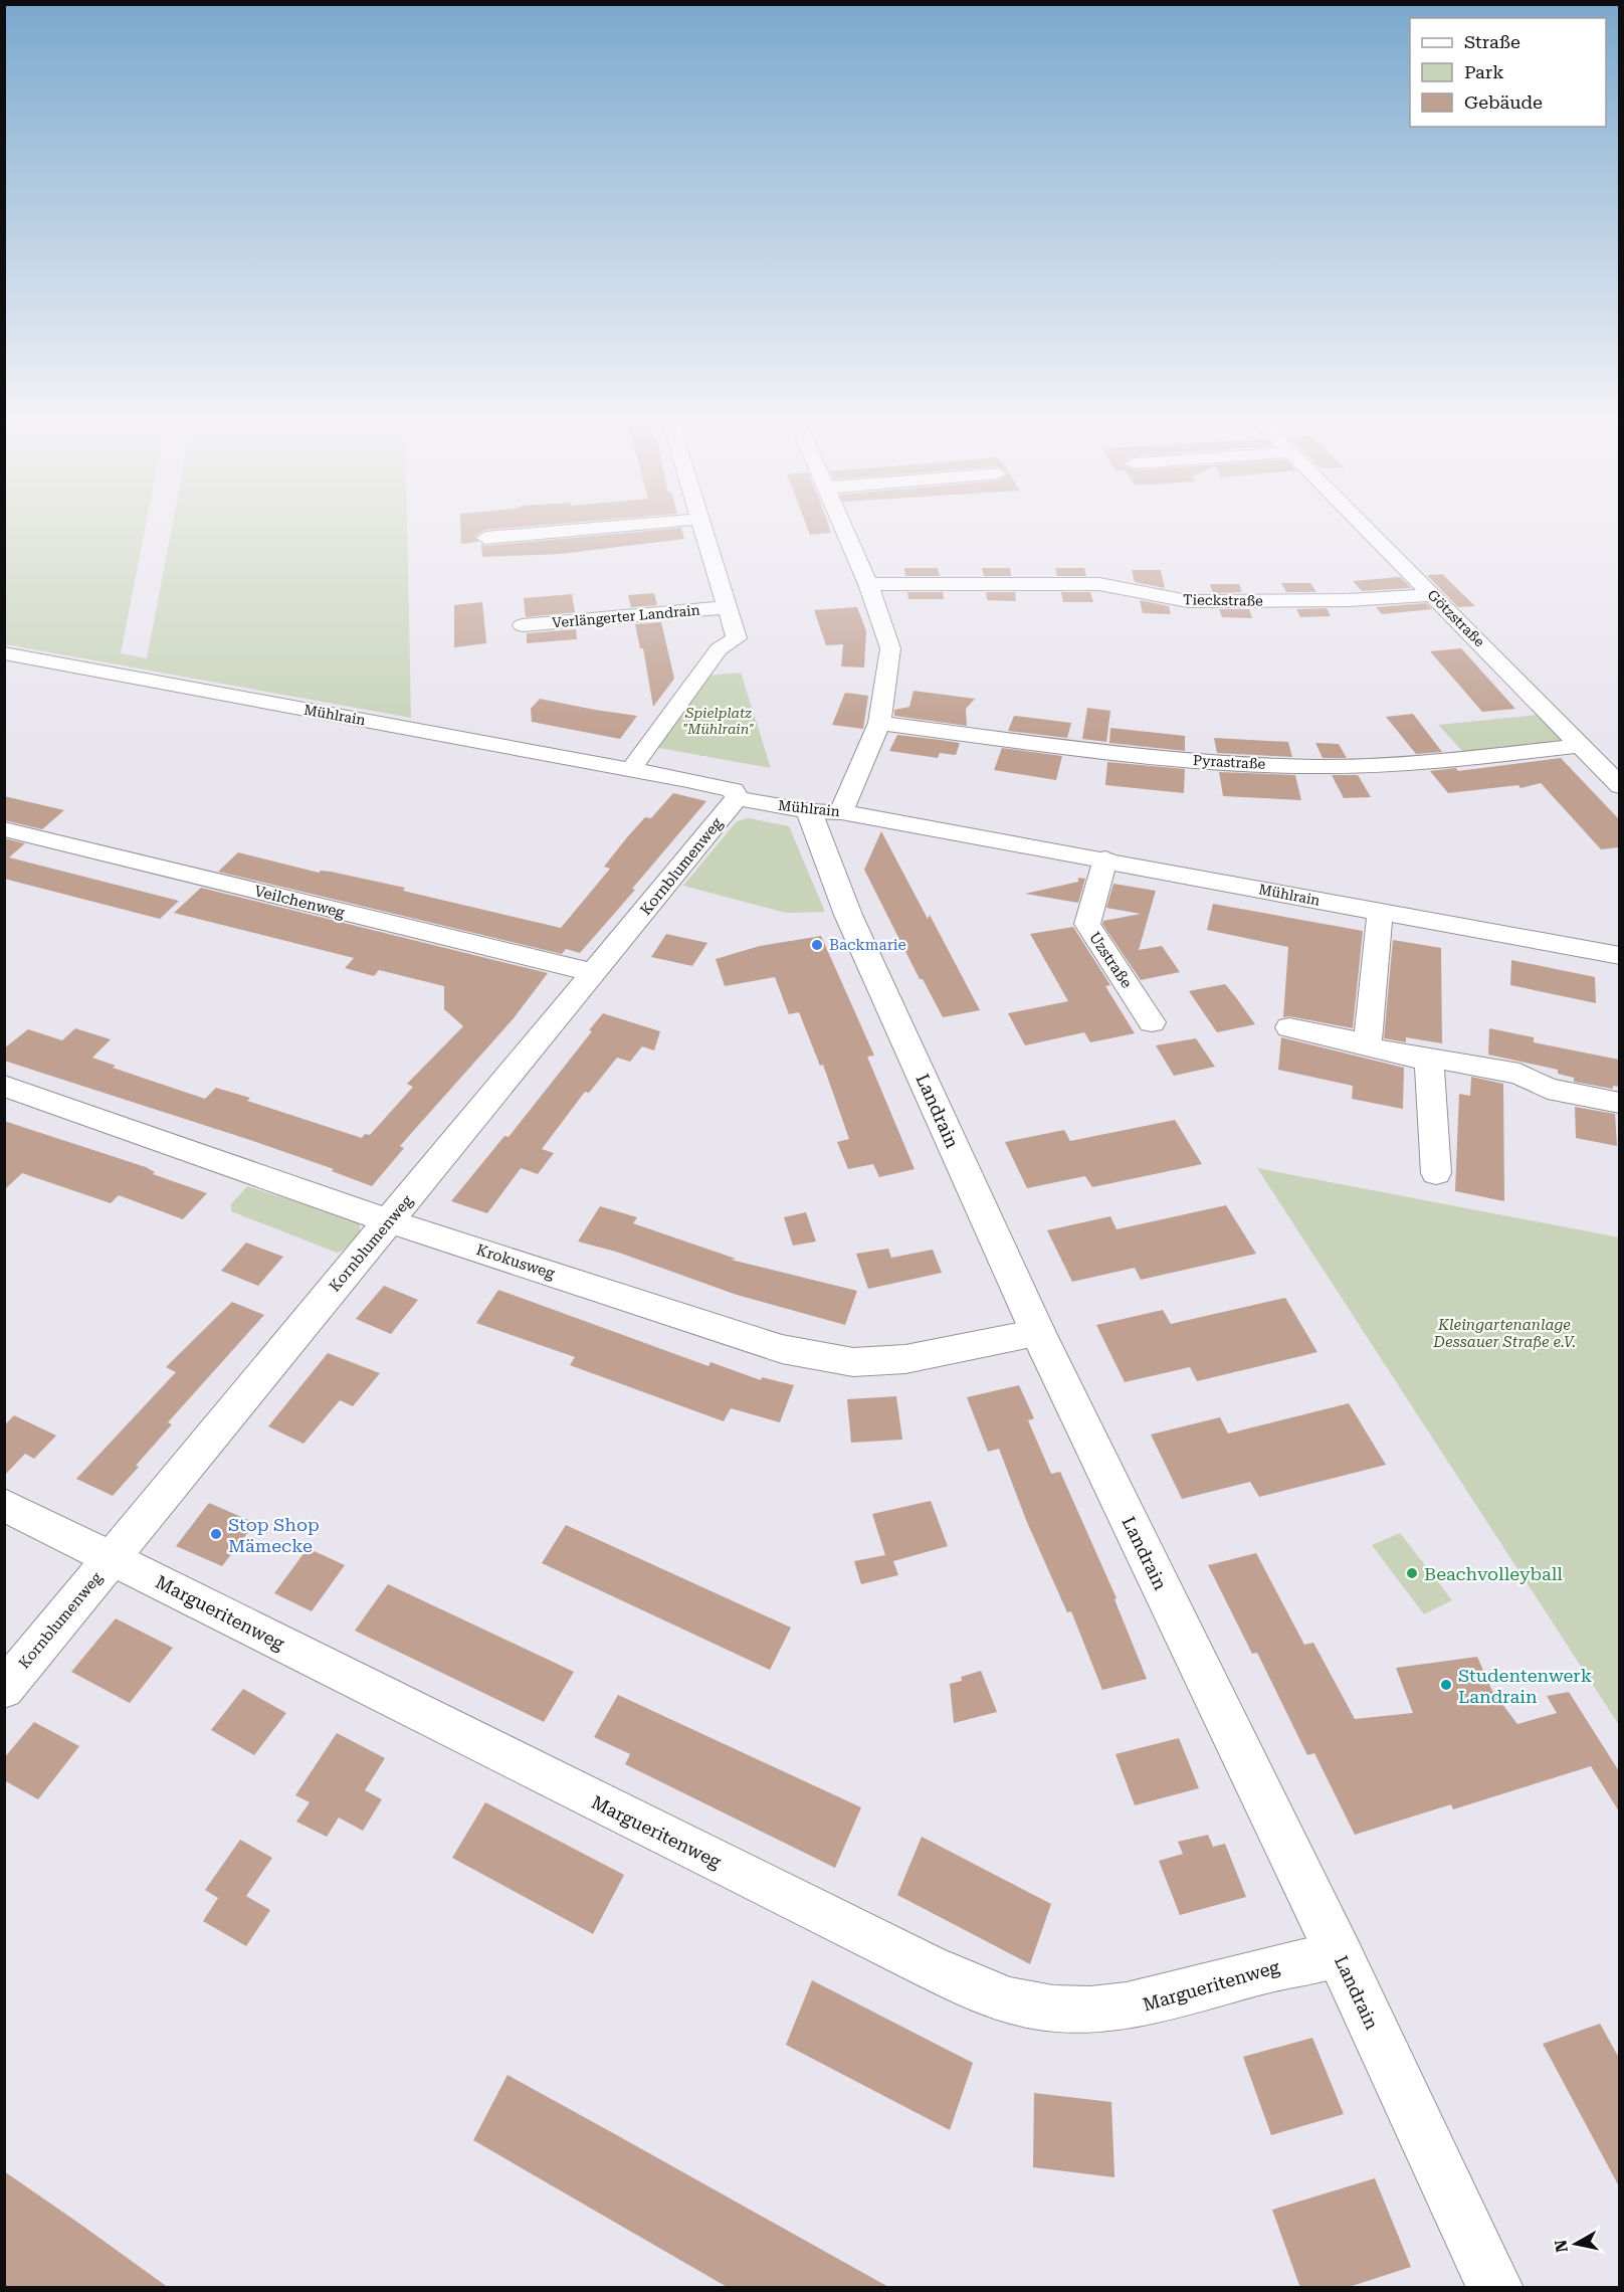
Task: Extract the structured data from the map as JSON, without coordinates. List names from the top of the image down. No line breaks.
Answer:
{"streets":{"street":["Tieckstraße","Verlängerter Landrain","Götzstraße","Mühlrain","Pyrastraße","Kornblumenweg","Veilchenweg","Uzstraße","Landrain","Krokusweg","Margueritenweg"]},"crossings":[["Tieckstraße","Götzstraße"],["Götzstraße","Pyrastraße"],["Mühlrain","Kornblumenweg"],["Mühlrain","Uzstraße"],["Mühlrain","Landrain"],["Kornblumenweg","Veilchenweg"],["Kornblumenweg","Krokusweg"],["Kornblumenweg","Margueritenweg"],["Landrain","Krokusweg"],["Landrain","Margueritenweg"]],"parks":["Spielplatz \"Mühlrain\"","Kleingartenanlage Dessauer Straße e.V."],"places":["Backmarie","Stop Shop Mämecke","Beachvolleyball","Studentenwerk Landrain"],"legend":["Straße","Park","Gebäude"],"north":"left"}
